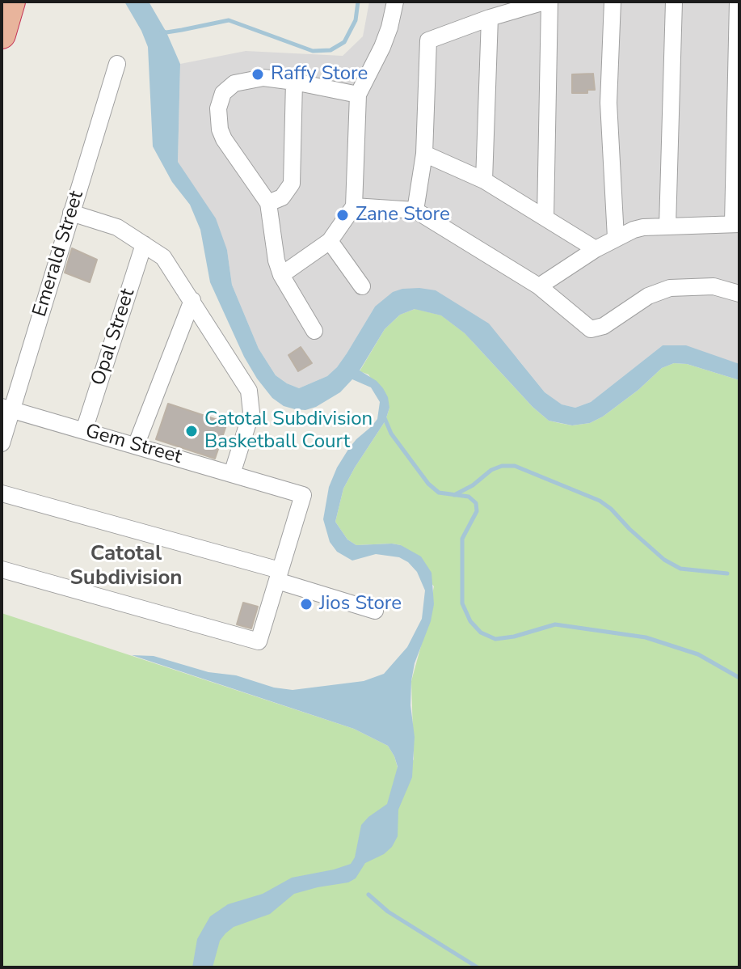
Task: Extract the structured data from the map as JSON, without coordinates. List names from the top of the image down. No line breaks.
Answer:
{"streets":{"street":["Emerald Street","Opal Street","Gem Street"]},"crossings":[["Emerald Street","Gem Street"],["Opal Street","Gem Street"]],"districts":["Catotal Subdivision"],"places":["Raffy Store","Zane Store","Catotal Subdivision Basketball Court","Jios Store"]}
